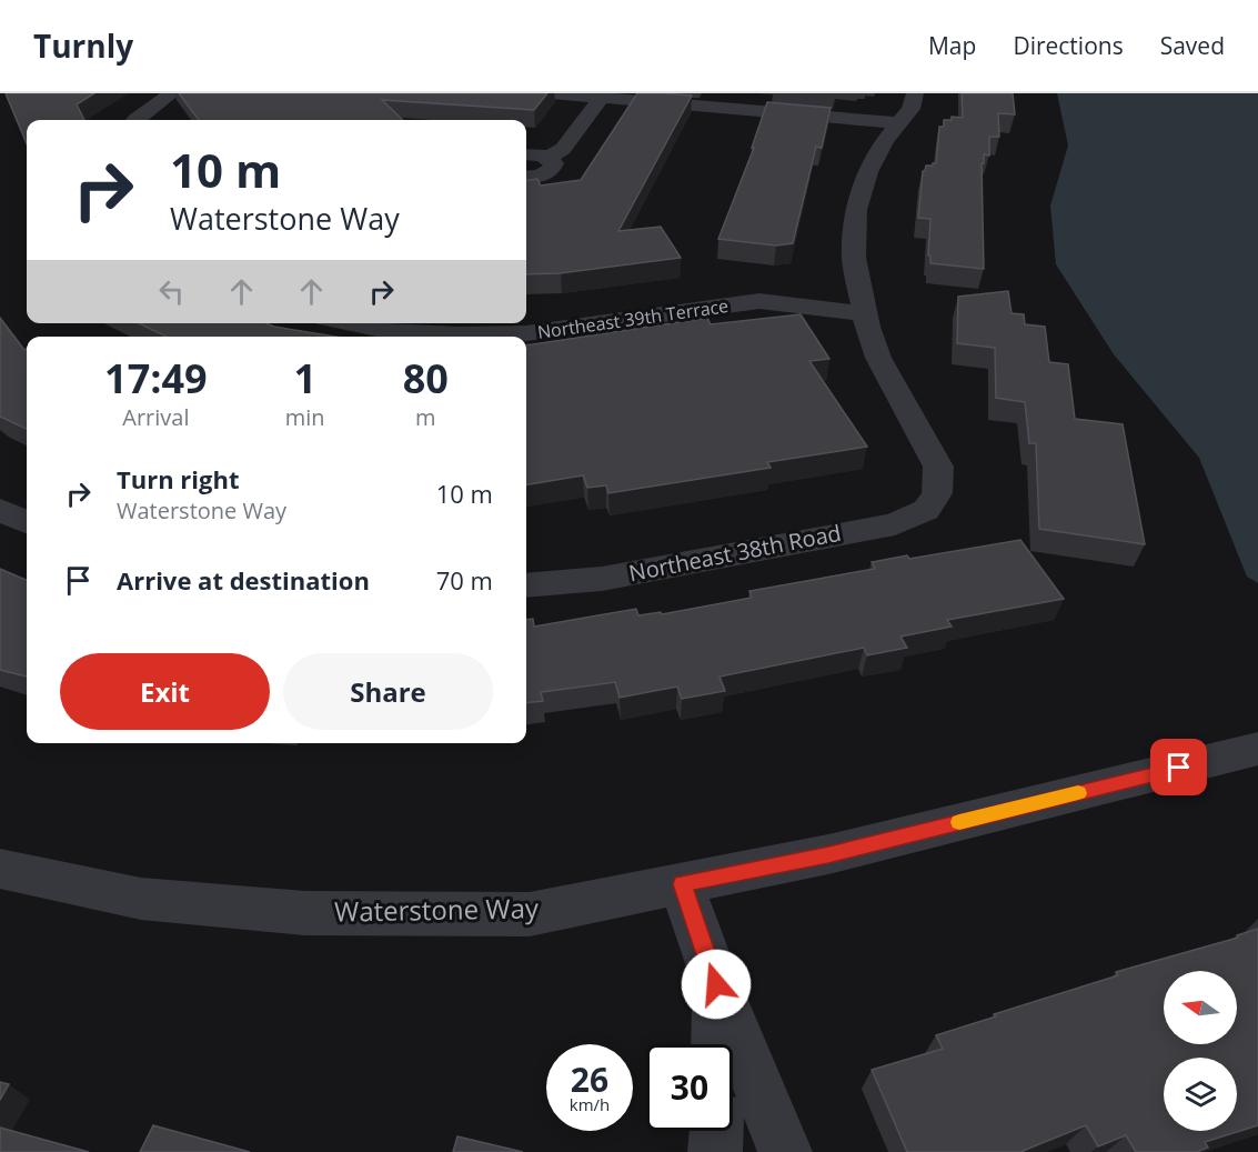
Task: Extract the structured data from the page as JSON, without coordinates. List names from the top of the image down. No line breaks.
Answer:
{"streets":{"street":["Northeast 39th Terrace","Northeast 38th Road","Waterstone Way"]},"crossings":[["Northeast 39th Terrace","Northeast 38th Road"]],"north":"left","page":{"header":"Turnly","nav":["Map","Directions","Saved"],"turn":["10 m","Waterstone Way"],"eta":["17:49","Arrival","1","min","80","m"],"list":[{"name":"Turn right","note":"Waterstone Way","value":"10 m"},{"name":"Arrive at destination","value":"70 m"}],"buttons":["Exit","Share"],"speed":"26 km/h","limit":"30"}}
